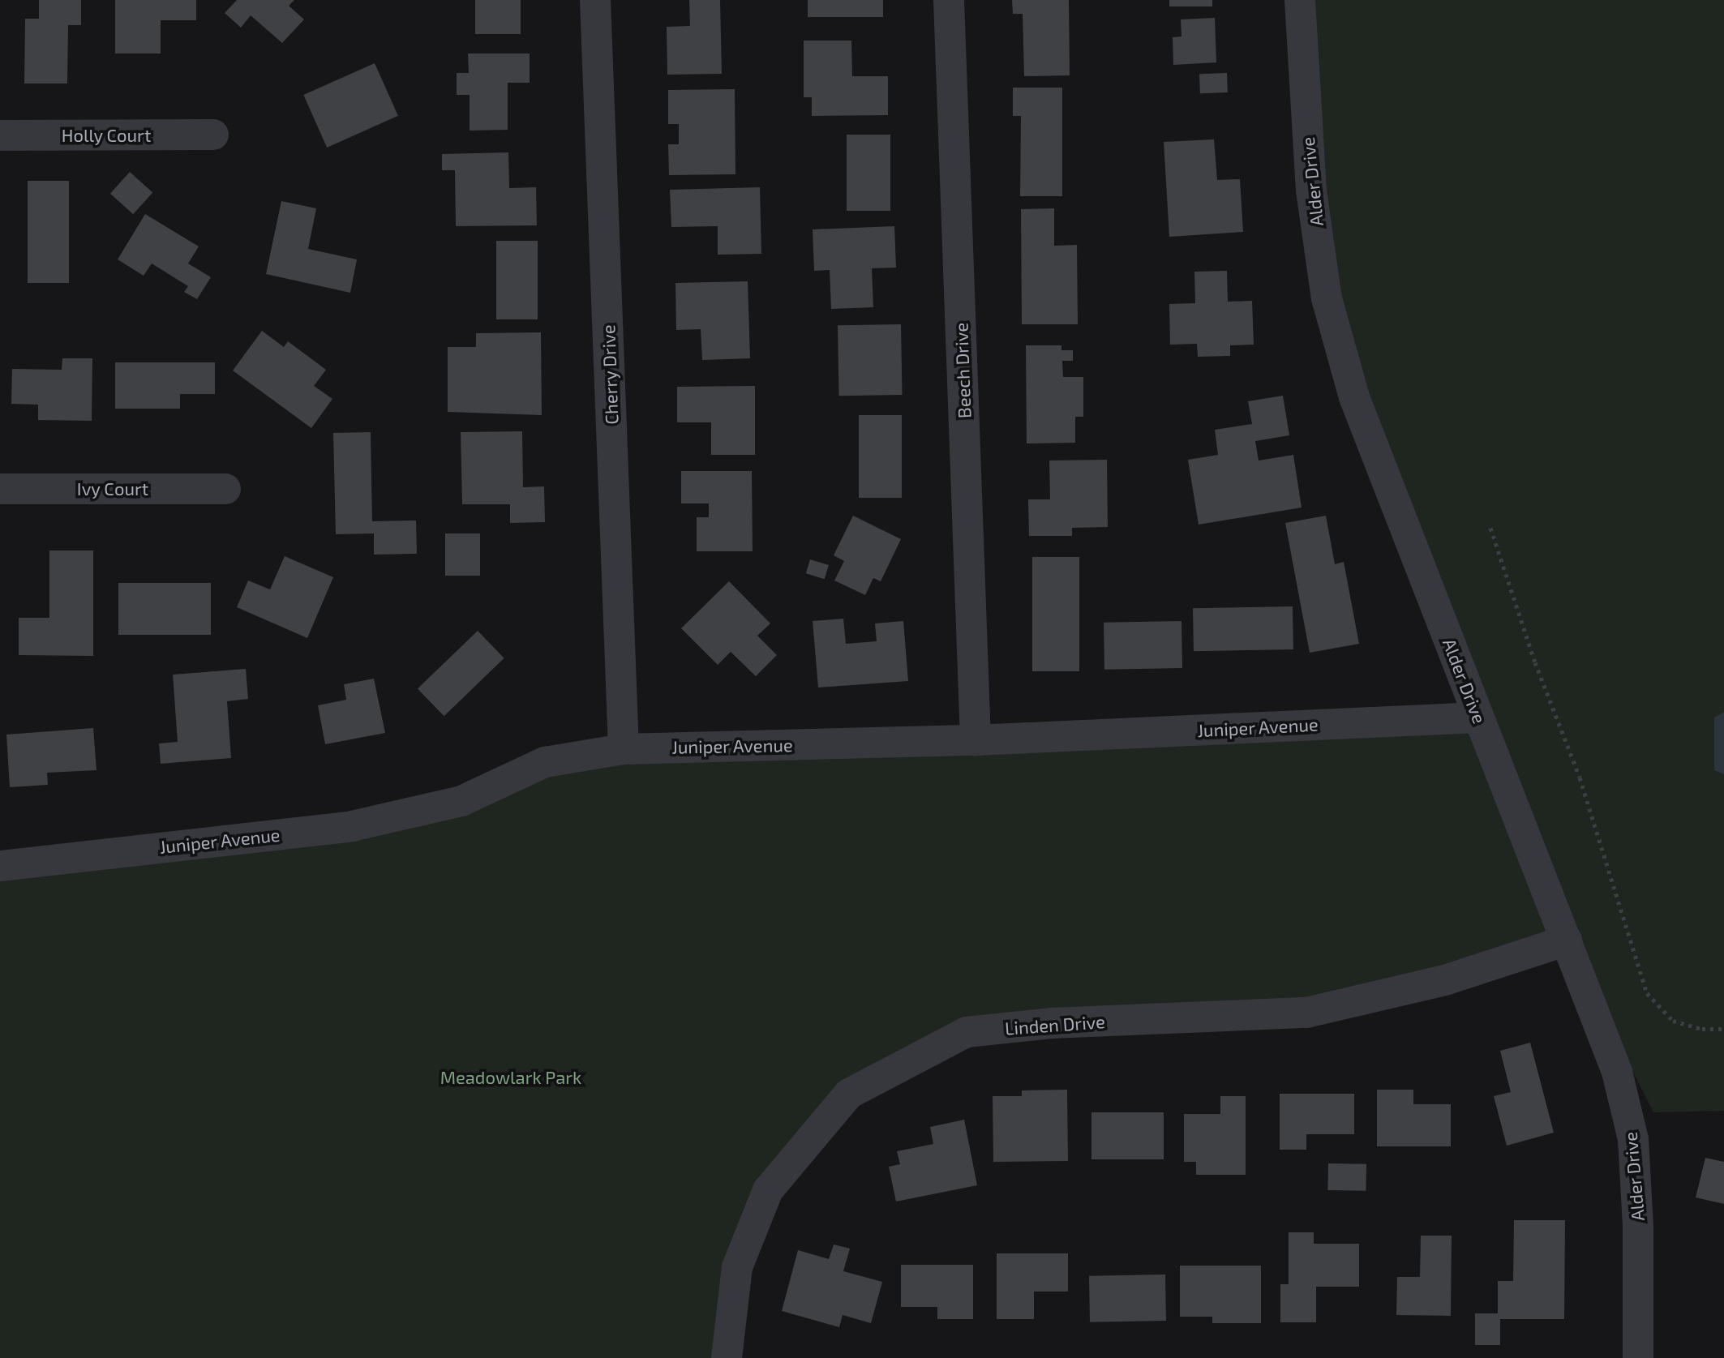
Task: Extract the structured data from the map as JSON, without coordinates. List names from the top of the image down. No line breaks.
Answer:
{"streets":{"street":["Holly Court","Alder Drive","Beech Drive","Cherry Drive","Ivy Court","Juniper Avenue","Linden Drive"]},"crossings":[["Alder Drive","Juniper Avenue"],["Alder Drive","Linden Drive"],["Beech Drive","Juniper Avenue"],["Cherry Drive","Juniper Avenue"]],"parks":["Meadowlark Park"]}
